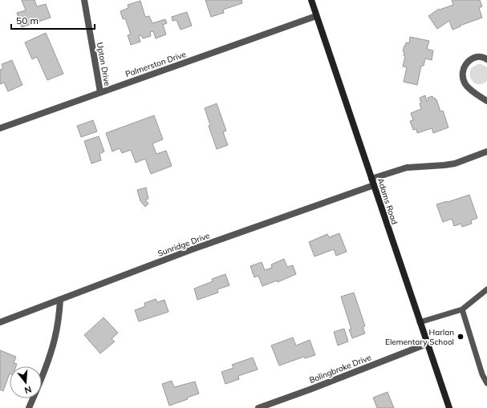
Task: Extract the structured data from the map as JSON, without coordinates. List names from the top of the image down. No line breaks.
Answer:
{"streets":{"street":["Upton Drive","Palmerston Drive","Adams Road","Sunridge Drive","Bolingbroke Drive"]},"crossings":[["Upton Drive","Palmerston Drive"],["Palmerston Drive","Adams Road"],["Adams Road","Sunridge Drive"],["Adams Road","Bolingbroke Drive"]],"places":["Harlan Elementary School"],"scale_bar":"50 m","north":"bottom"}
